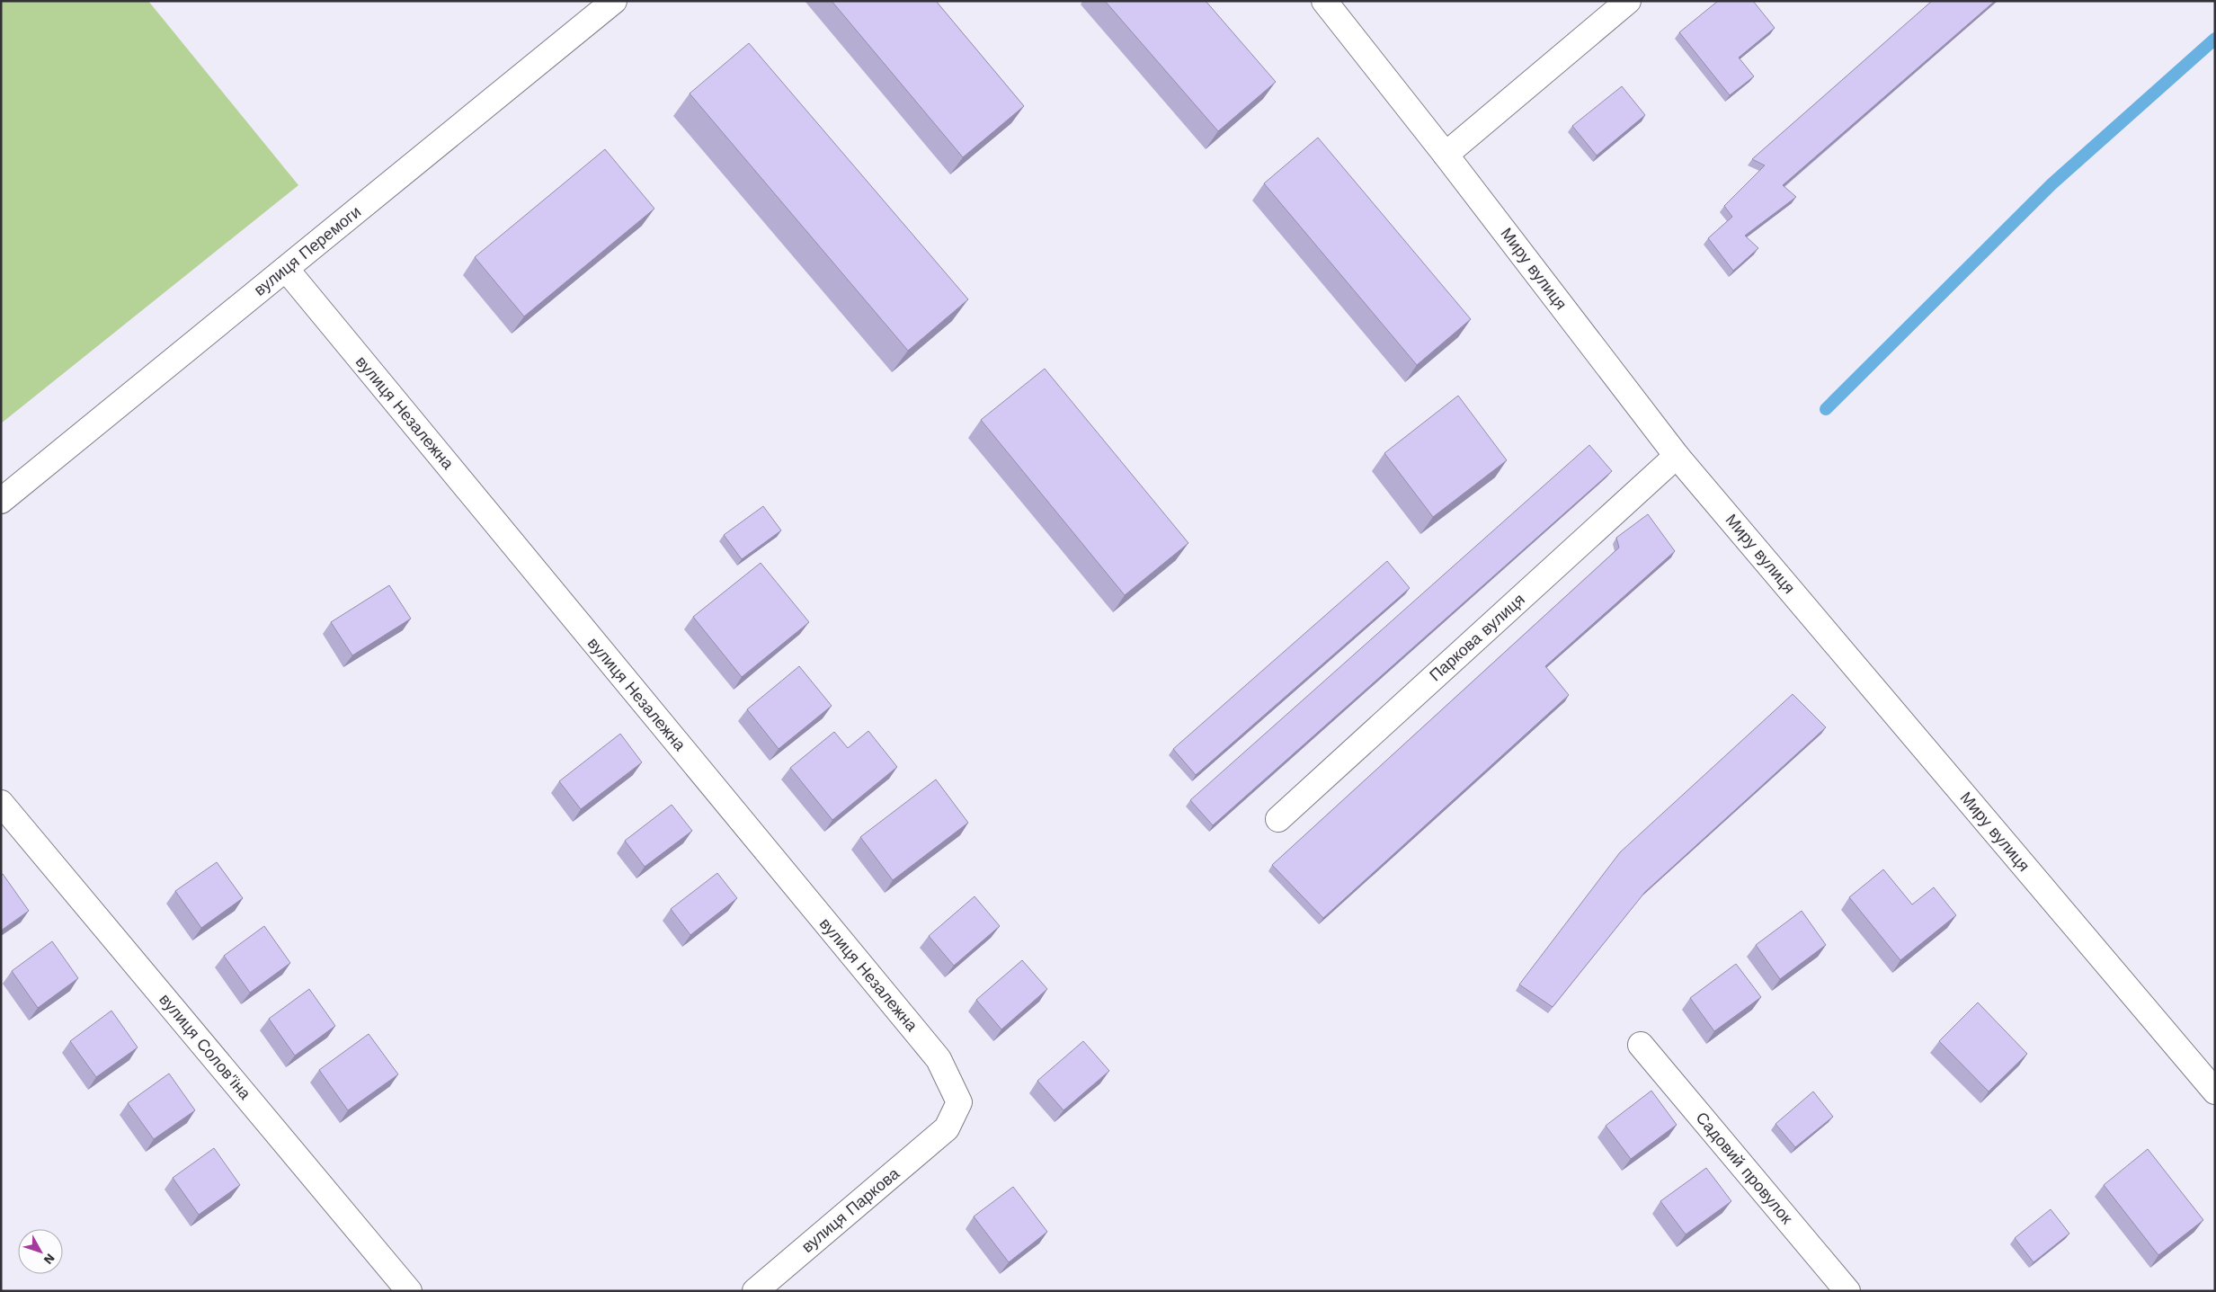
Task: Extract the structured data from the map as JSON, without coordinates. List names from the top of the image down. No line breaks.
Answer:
{"streets":{"street":["вулиця Перемоги","Миру вулиця","вулиця Незалежна","Паркова вулиця","вулиця Солов'їна","Садовий провулок","вулиця Паркова"]},"crossings":[["вулиця Перемоги","вулиця Незалежна"],["Миру вулиця","Паркова вулиця"],["вулиця Незалежна","вулиця Паркова"]],"north":"bottom right"}
